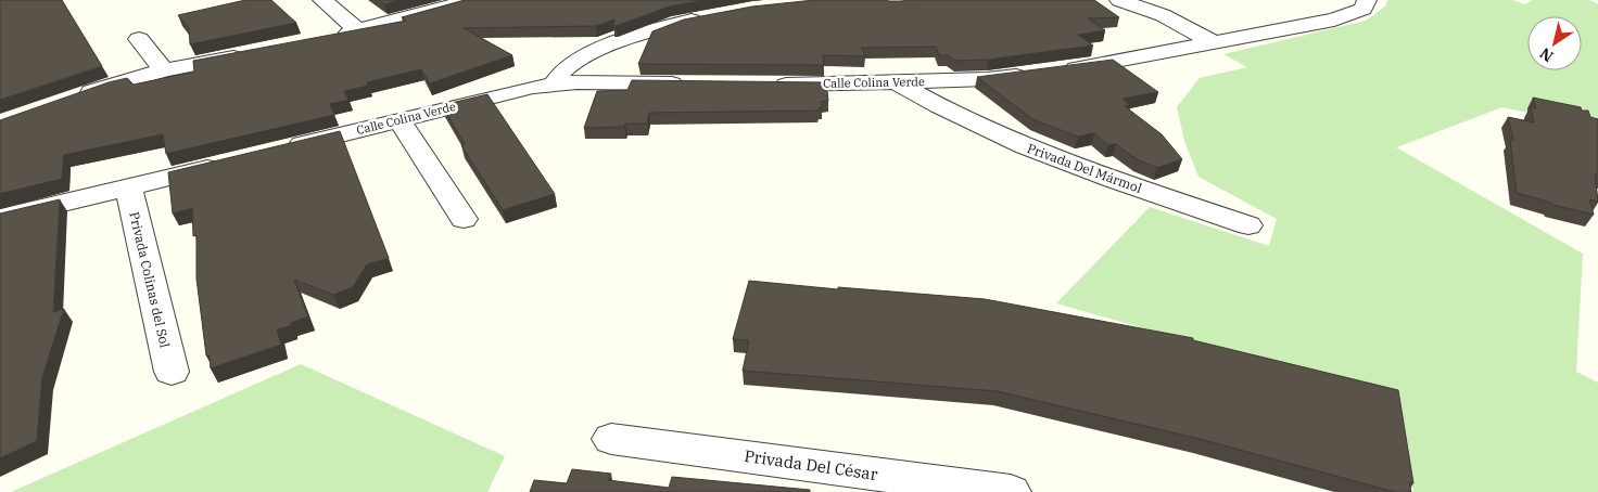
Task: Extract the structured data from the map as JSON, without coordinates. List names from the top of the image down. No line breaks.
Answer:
{"streets":{"street":["Calle Colina Verde","Privada Del Mármol","Privada Colinas del Sol","Privada Del César"]},"crossings":[["Calle Colina Verde","Privada Del Mármol"]],"north":"bottom left"}
